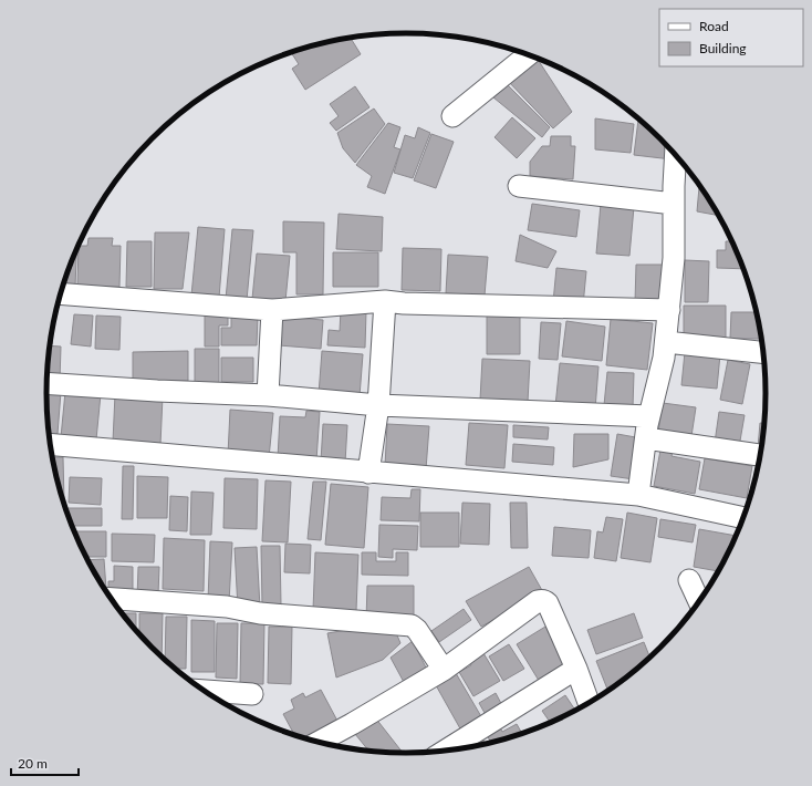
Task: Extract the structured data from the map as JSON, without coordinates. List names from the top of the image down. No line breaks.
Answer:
{"legend":["Road","Building"],"scale_bar":"20 m"}
